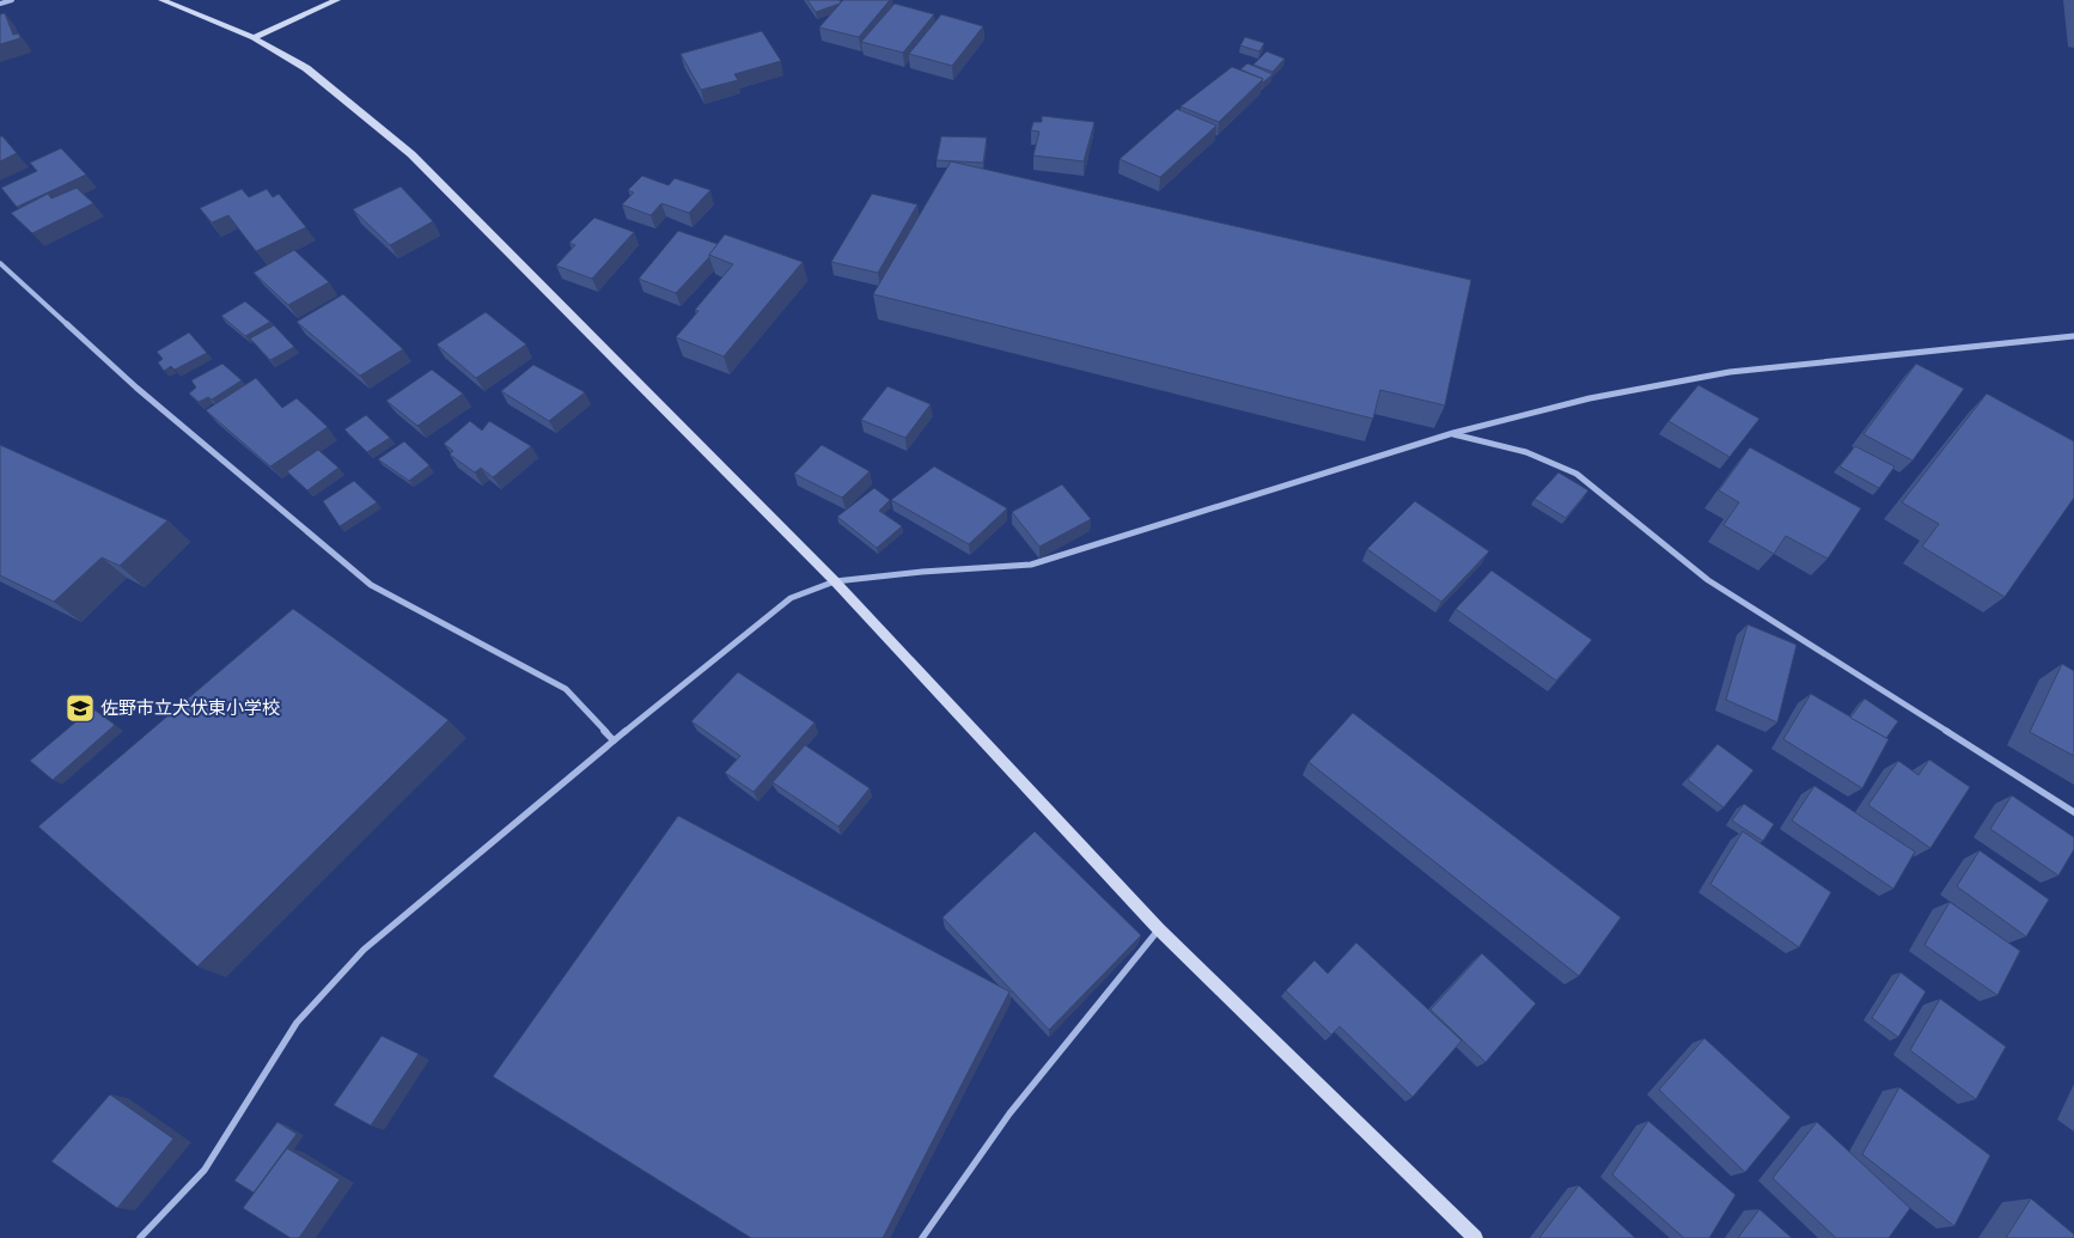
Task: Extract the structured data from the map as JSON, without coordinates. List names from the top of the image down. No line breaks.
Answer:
{"places":{"school or university":["佐野市立犬伏東小学校"]}}
